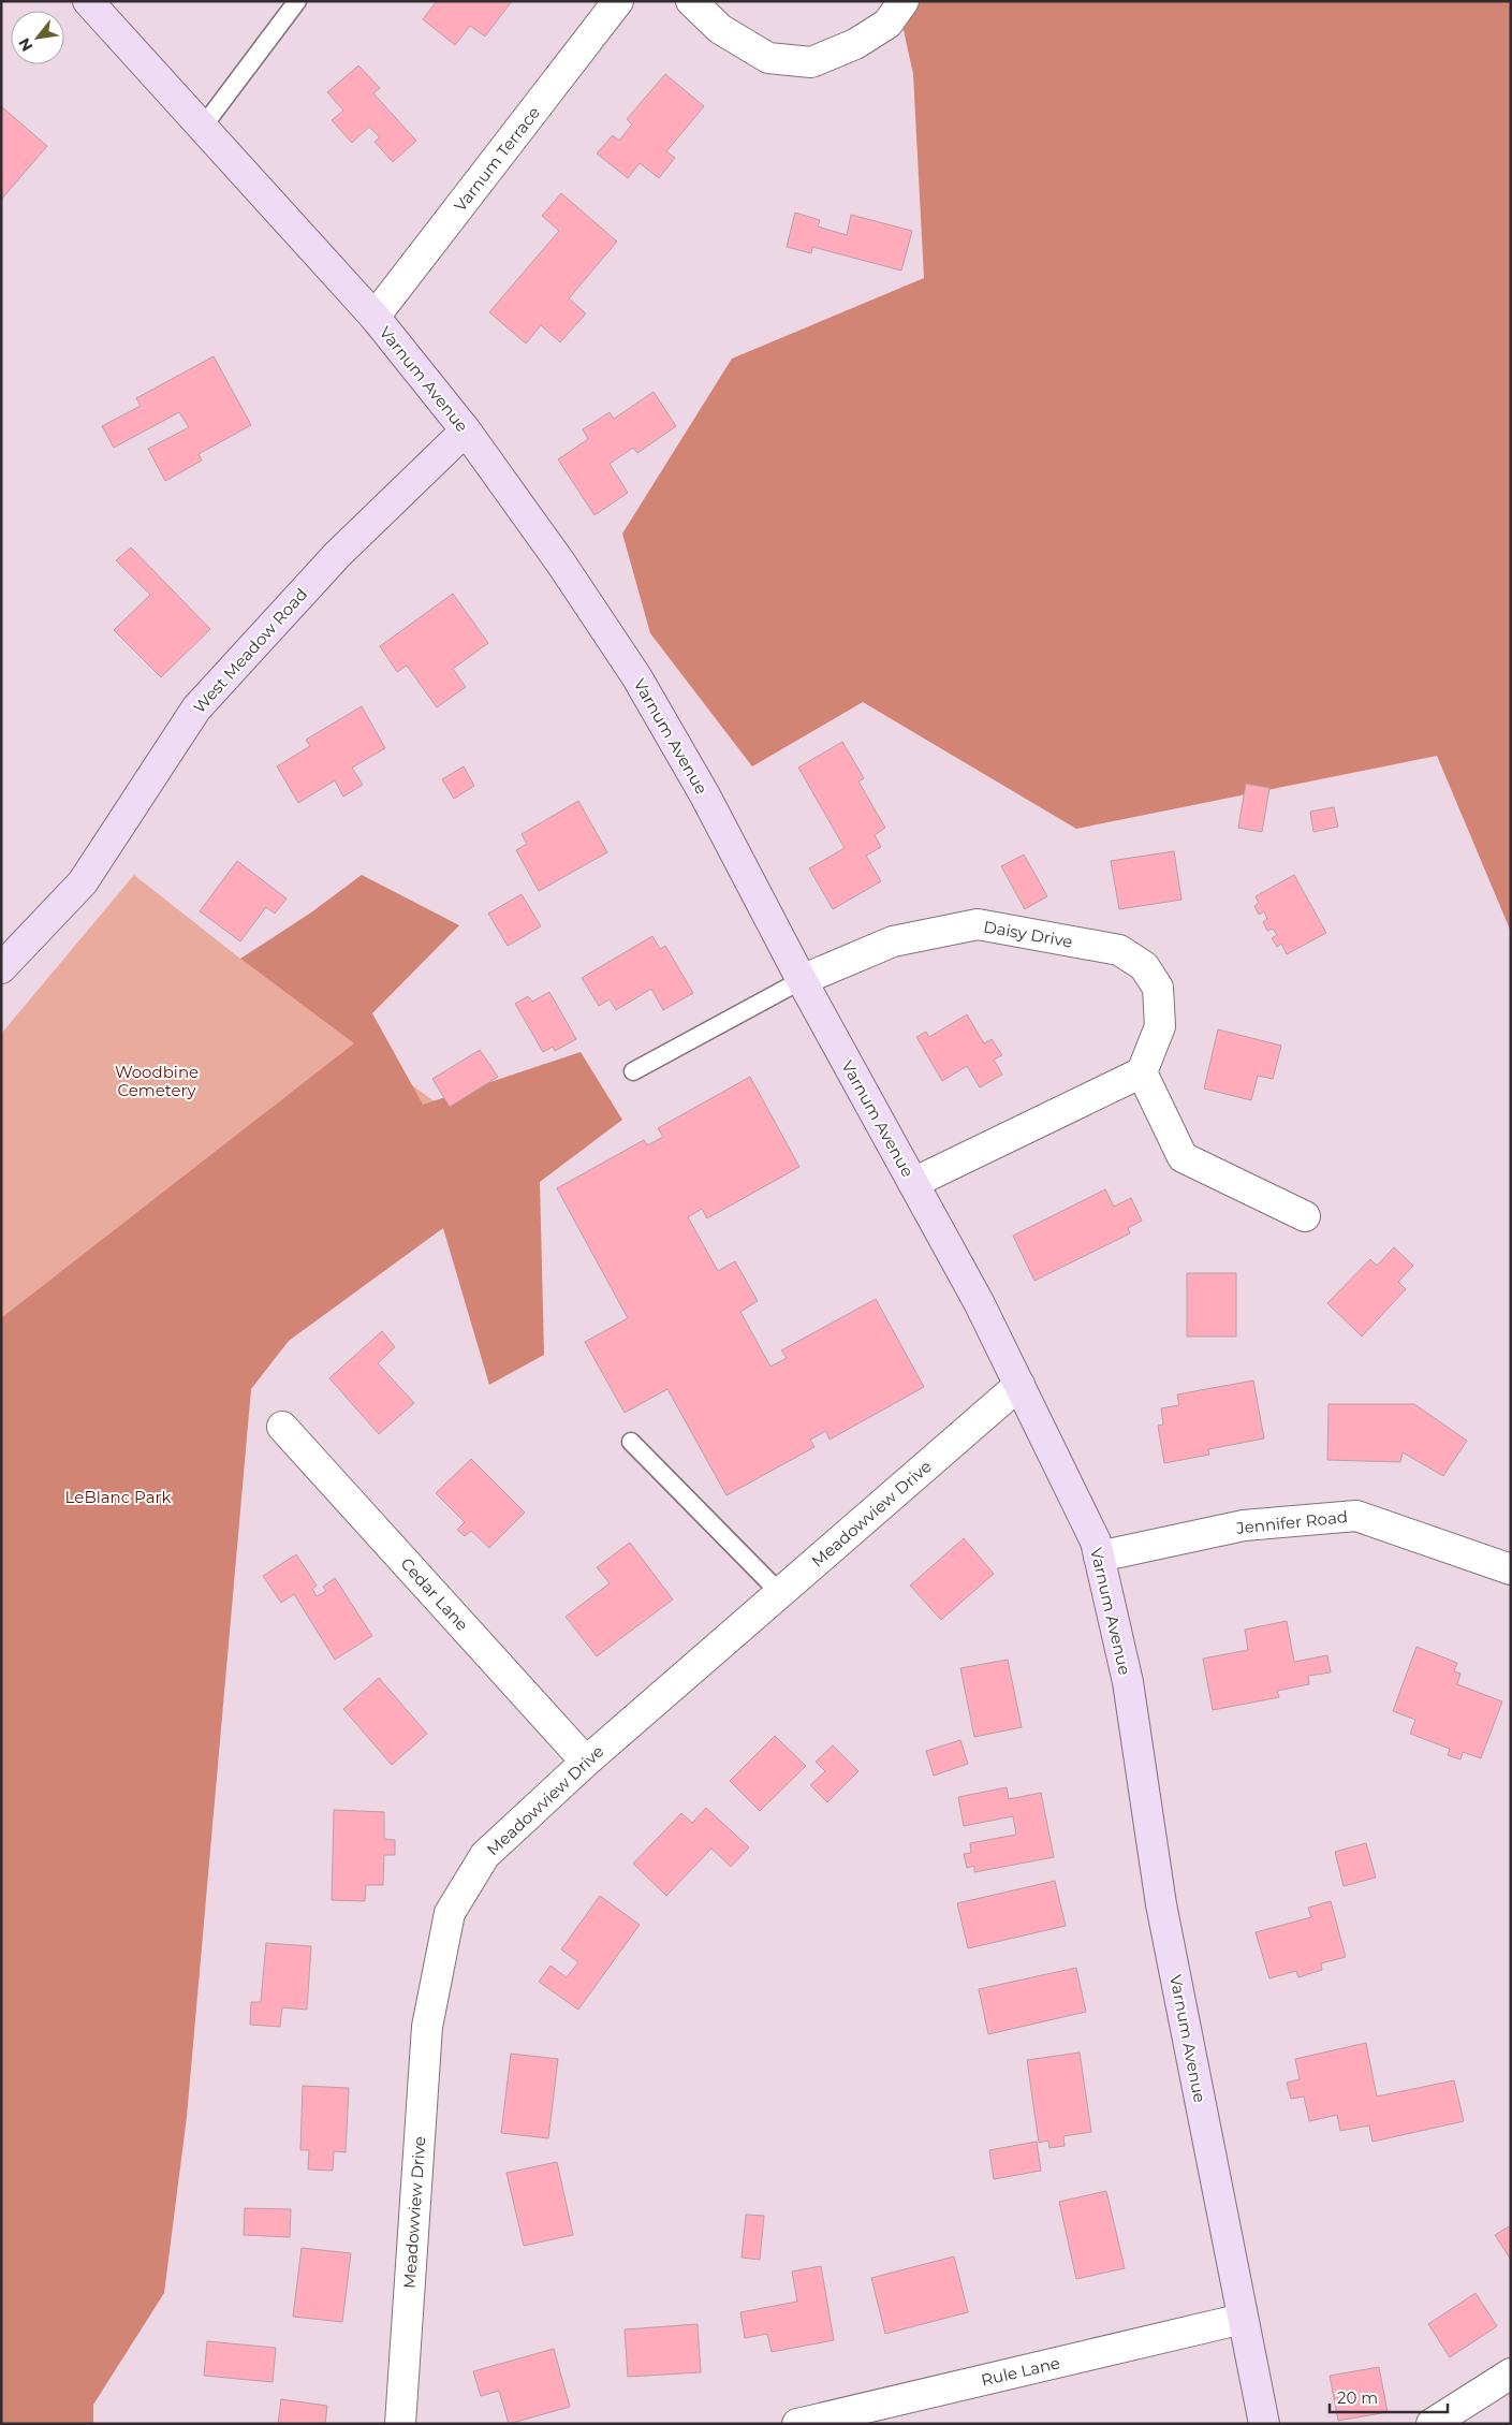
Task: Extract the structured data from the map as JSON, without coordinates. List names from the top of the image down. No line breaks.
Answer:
{"streets":{"main road":["Varnum Avenue","West Meadow Road"],"street":["Varnum Terrace","Daisy Drive","Meadowview Drive","Jennifer Road","Cedar Lane","Rule Lane"]},"crossings":[["Varnum Terrace","Varnum Avenue"],["Varnum Avenue","West Meadow Road"],["Varnum Avenue","Daisy Drive"],["Varnum Avenue","Meadowview Drive"],["Varnum Avenue","Jennifer Road"],["Varnum Avenue","Rule Lane"],["Meadowview Drive","Cedar Lane"]],"parks":["Woodbine Cemetery","LeBlanc Park"],"scale_bar":"20 m","north":"bottom left"}
